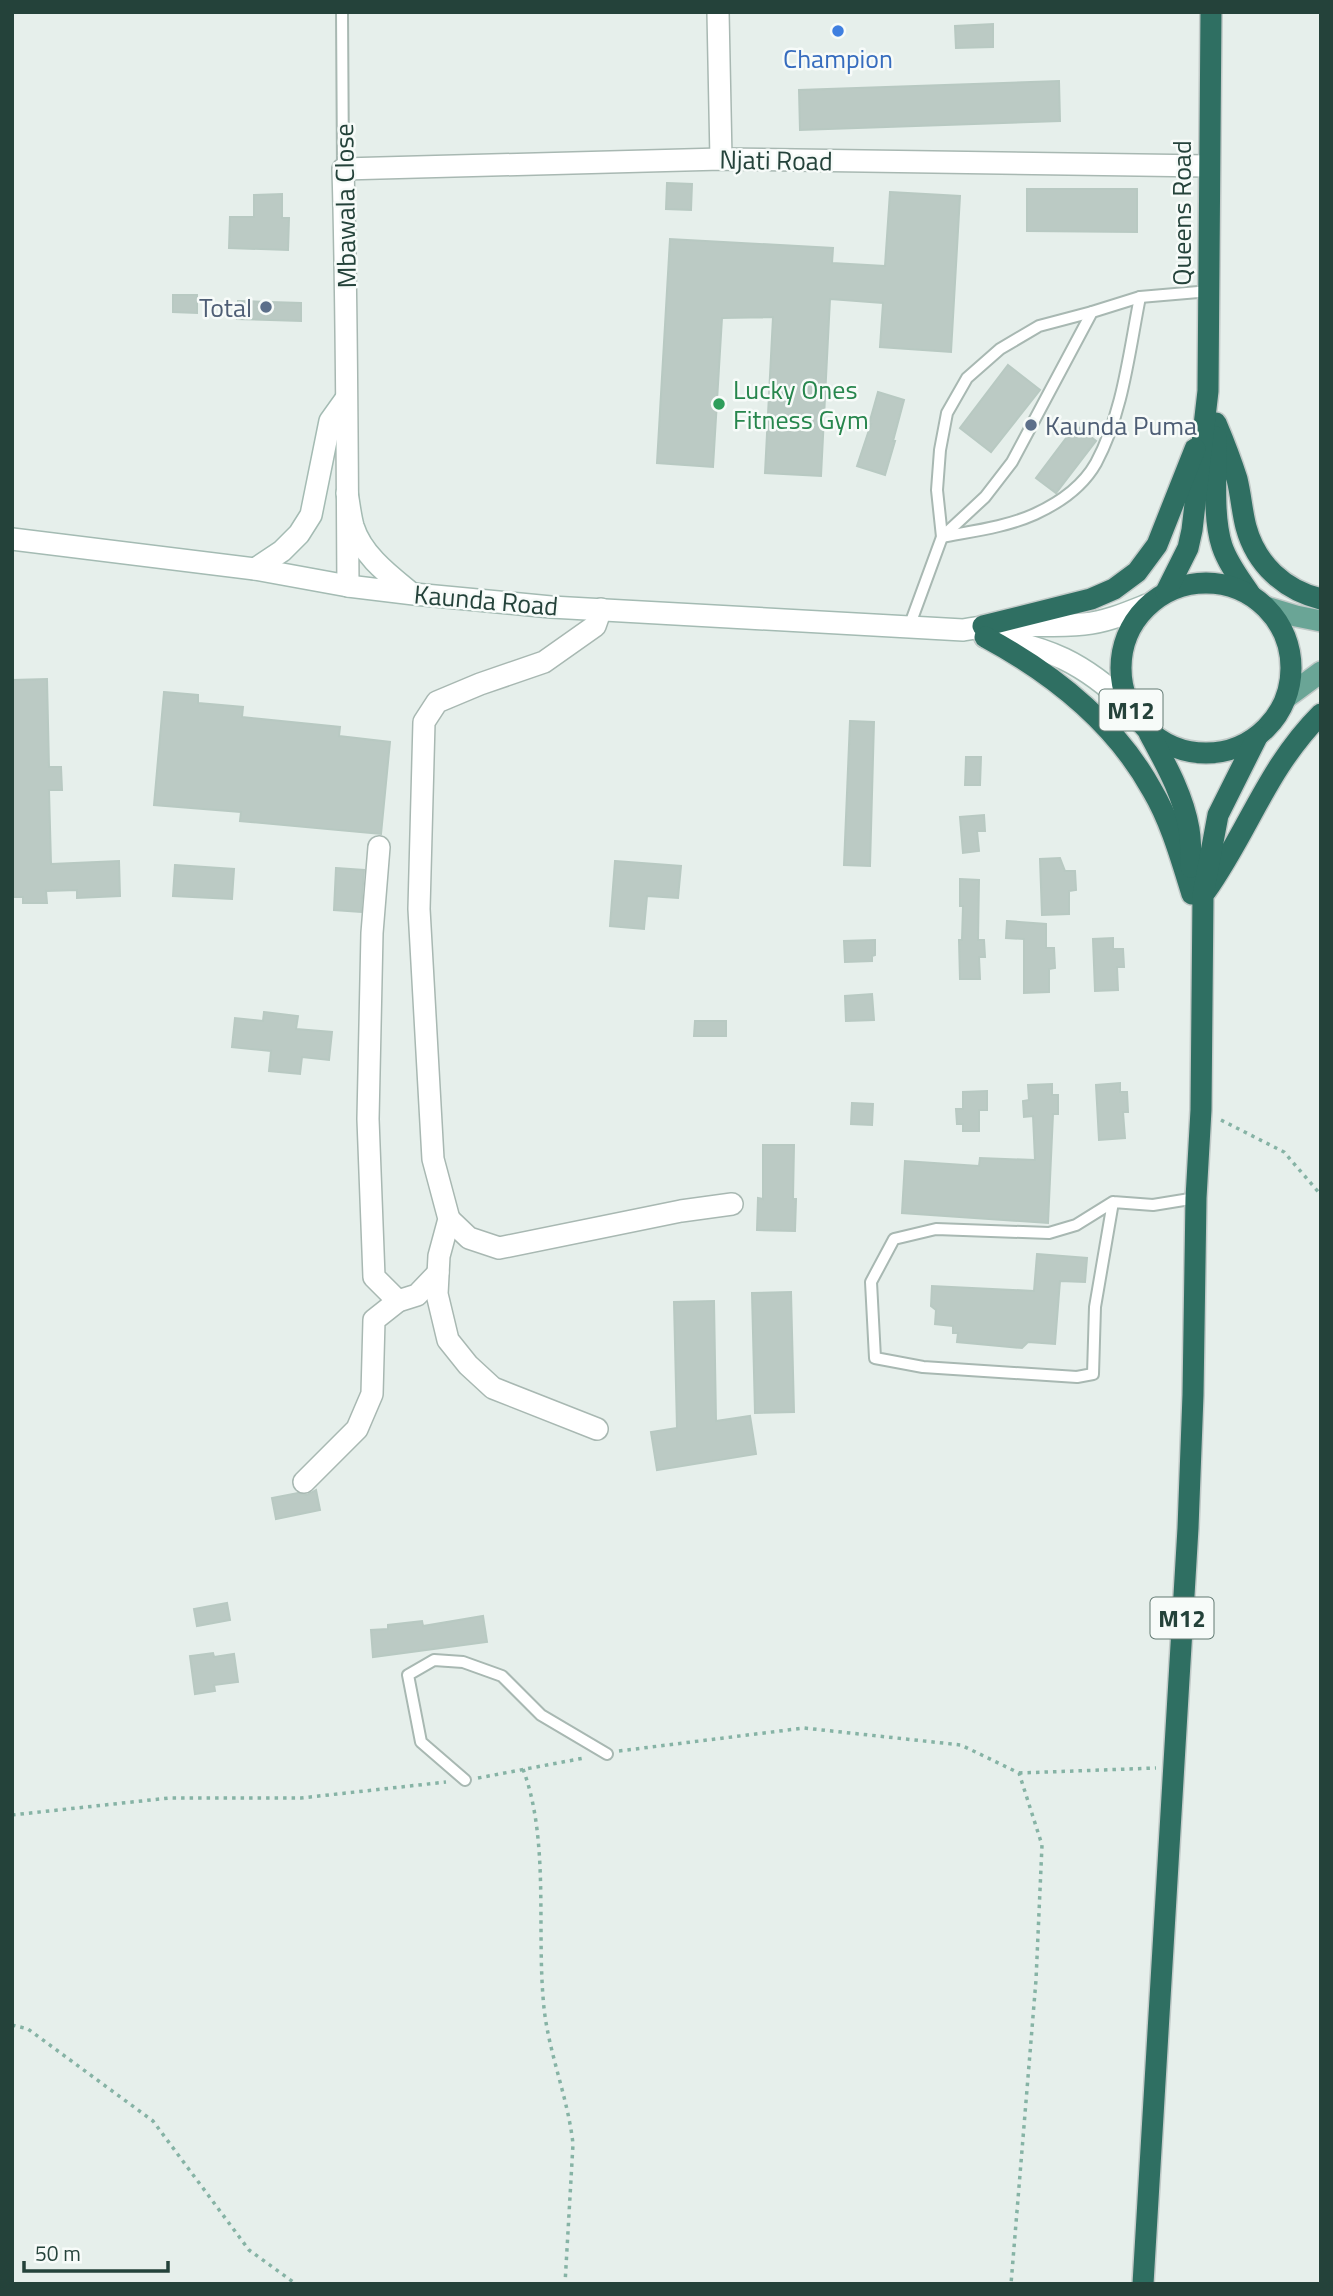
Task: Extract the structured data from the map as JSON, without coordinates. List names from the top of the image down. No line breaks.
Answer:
{"streets":{"highway":["Queens Road","M12"],"street":["Njati Road","Mbawala Close","Kaunda Road"]},"crossings":[["Njati Road","Mbawala Close"],["Njati Road","Queens Road"],["Queens Road","M12"],["Kaunda Road","M12"]],"places":["Champion","Total","Lucky Ones Fitness Gym","Kaunda Puma"],"scale_bar":"50 m"}
